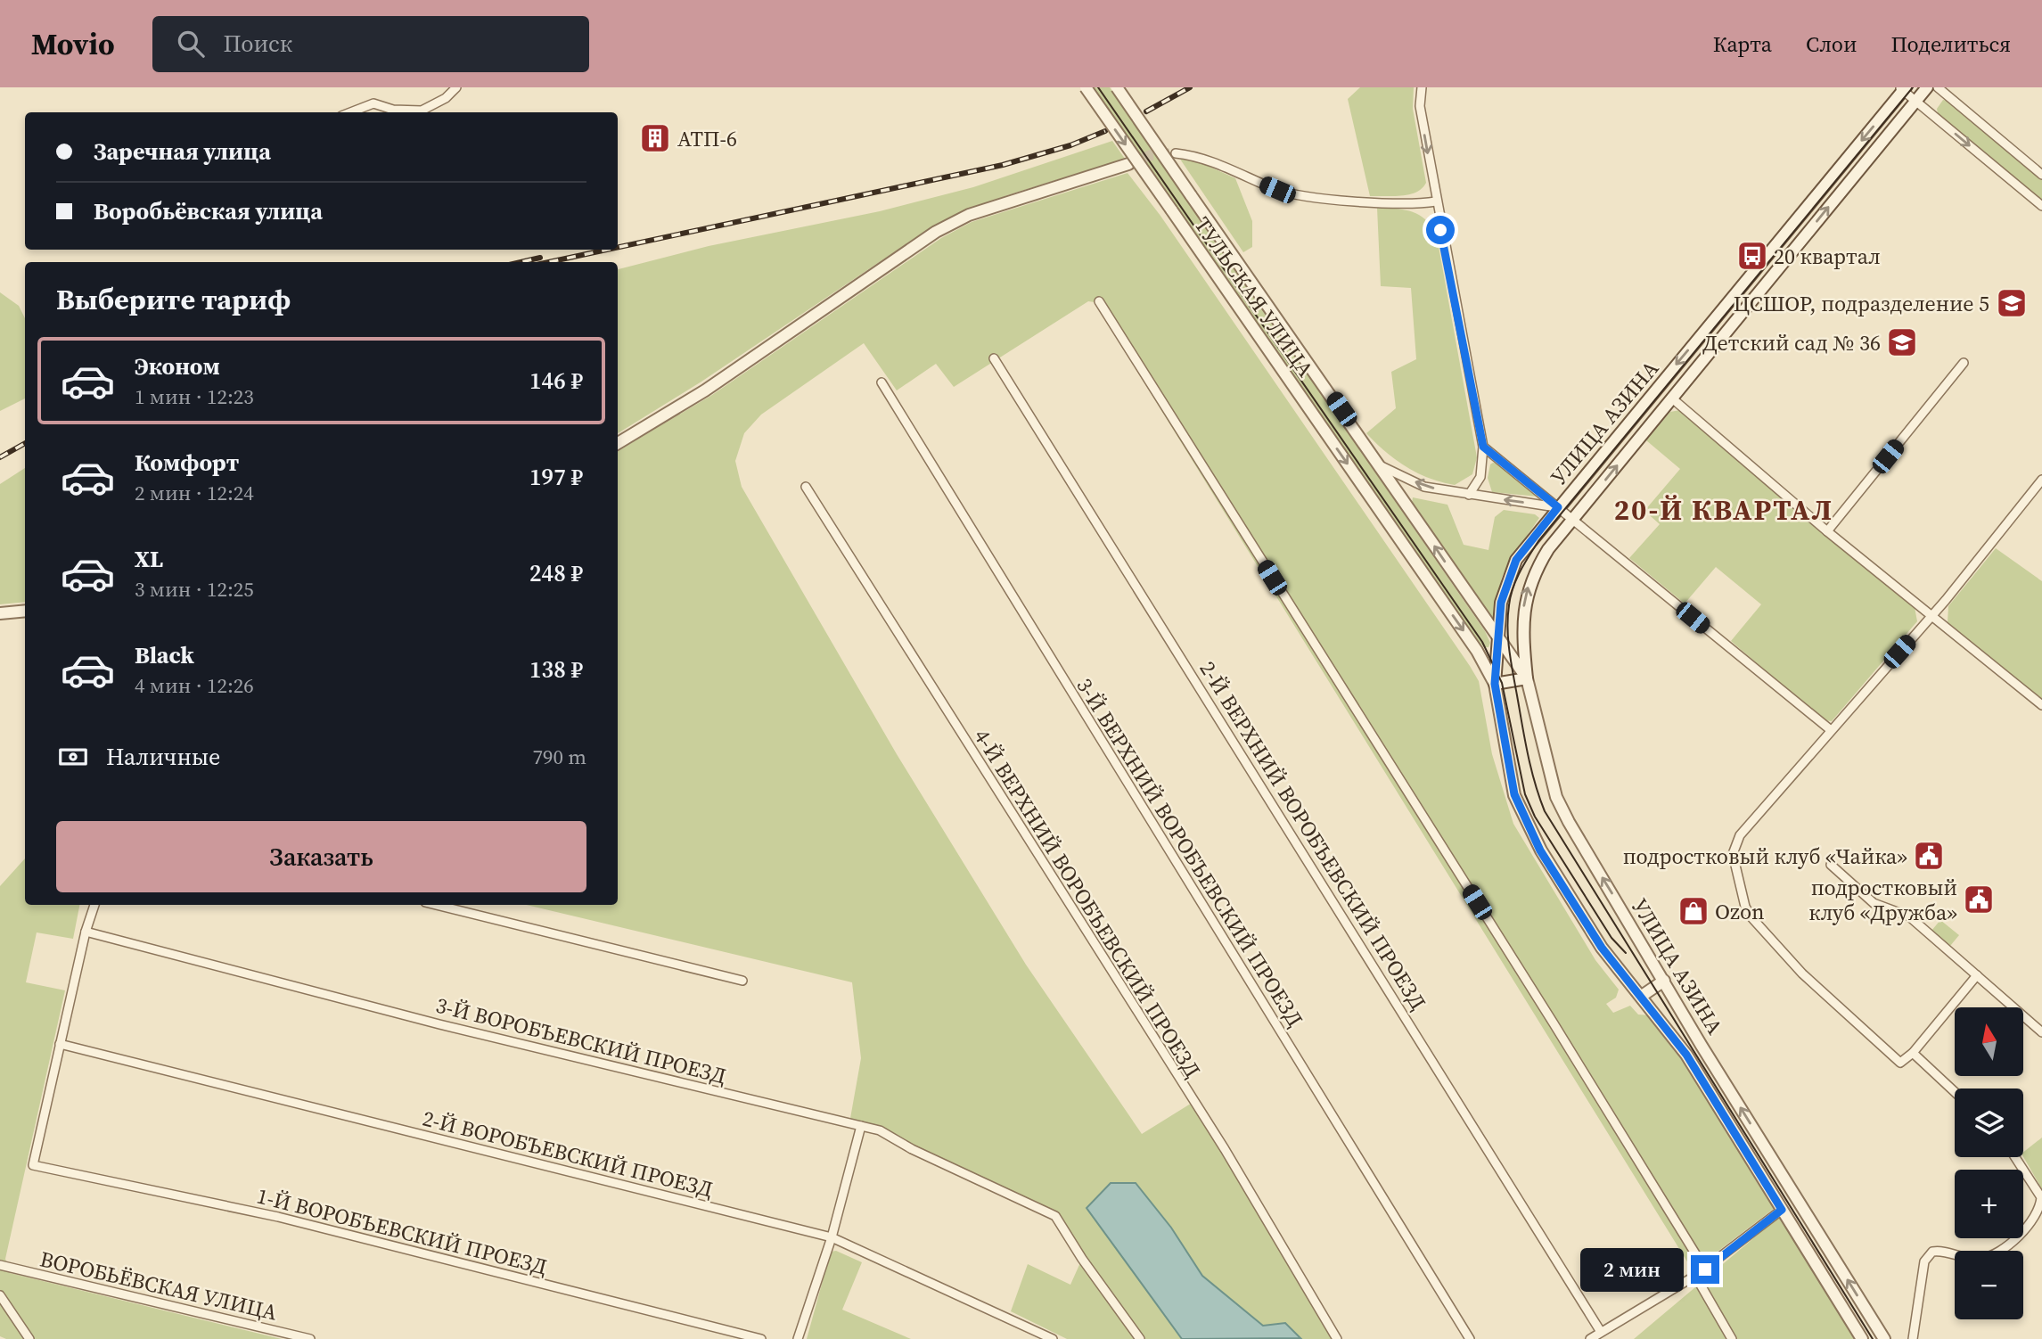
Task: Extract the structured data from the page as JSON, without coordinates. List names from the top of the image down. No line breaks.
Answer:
{"streets":{"street":["ТУЛЬСКАЯ УЛИЦА","УЛИЦА АЗИНА","2-Й ВЕРХНИЙ ВОРОБЪЕВСКИЙ ПРОЕЗД","3-Й ВЕРХНИЙ ВОРОБЪЕВСКИЙ ПРОЕЗД","4-Й ВЕРХНИЙ ВОРОБЪЕВСКИЙ ПРОЕЗД","3-Й ВОРОБЪЕВСКИЙ ПРОЕЗД","2-Й ВОРОБЪЕВСКИЙ ПРОЕЗД","1-Й ВОРОБЪЕВСКИЙ ПРОЕЗД","ВОРОБЬЁВСКАЯ УЛИЦА"]},"crossings":[["ТУЛЬСКАЯ УЛИЦА","УЛИЦА АЗИНА"],["2-Й ВОРОБЪЕВСКИЙ ПРОЕЗД","1-Й ВОРОБЪЕВСКИЙ ПРОЕЗД"]],"districts":["20-Й КВАРТАЛ"],"places":{"building":["АТП-6"],"bus stop":["20 квартал"],"school or university":["ЦСШОР, подразделение 5","Детский сад № 36"],"public building":["подростковый клуб «Чайка»","подростковый клуб «Дружба»"],"shop":["Ozon"]},"north":"top","page":{"header":"Movio","search":"Поиск","nav":["Карта","Слои","Поделиться"],"banner":["Заречная улица","Воробьёвская улица"],"heading":"Выберите тариф","list":[{"name":"Эконом","note":"1 мин · 12:23","value":"146 ₽"},{"name":"Комфорт","note":"2 мин · 12:24","value":"197 ₽"},{"name":"XL","note":"3 мин · 12:25","value":"248 ₽"},{"name":"Black","note":"4 мин · 12:26","value":"138 ₽"}],"pay":["Наличные","790 m"],"buttons":"Заказать","map_buttons":["+","−"],"bubble":"2 мин"}}
